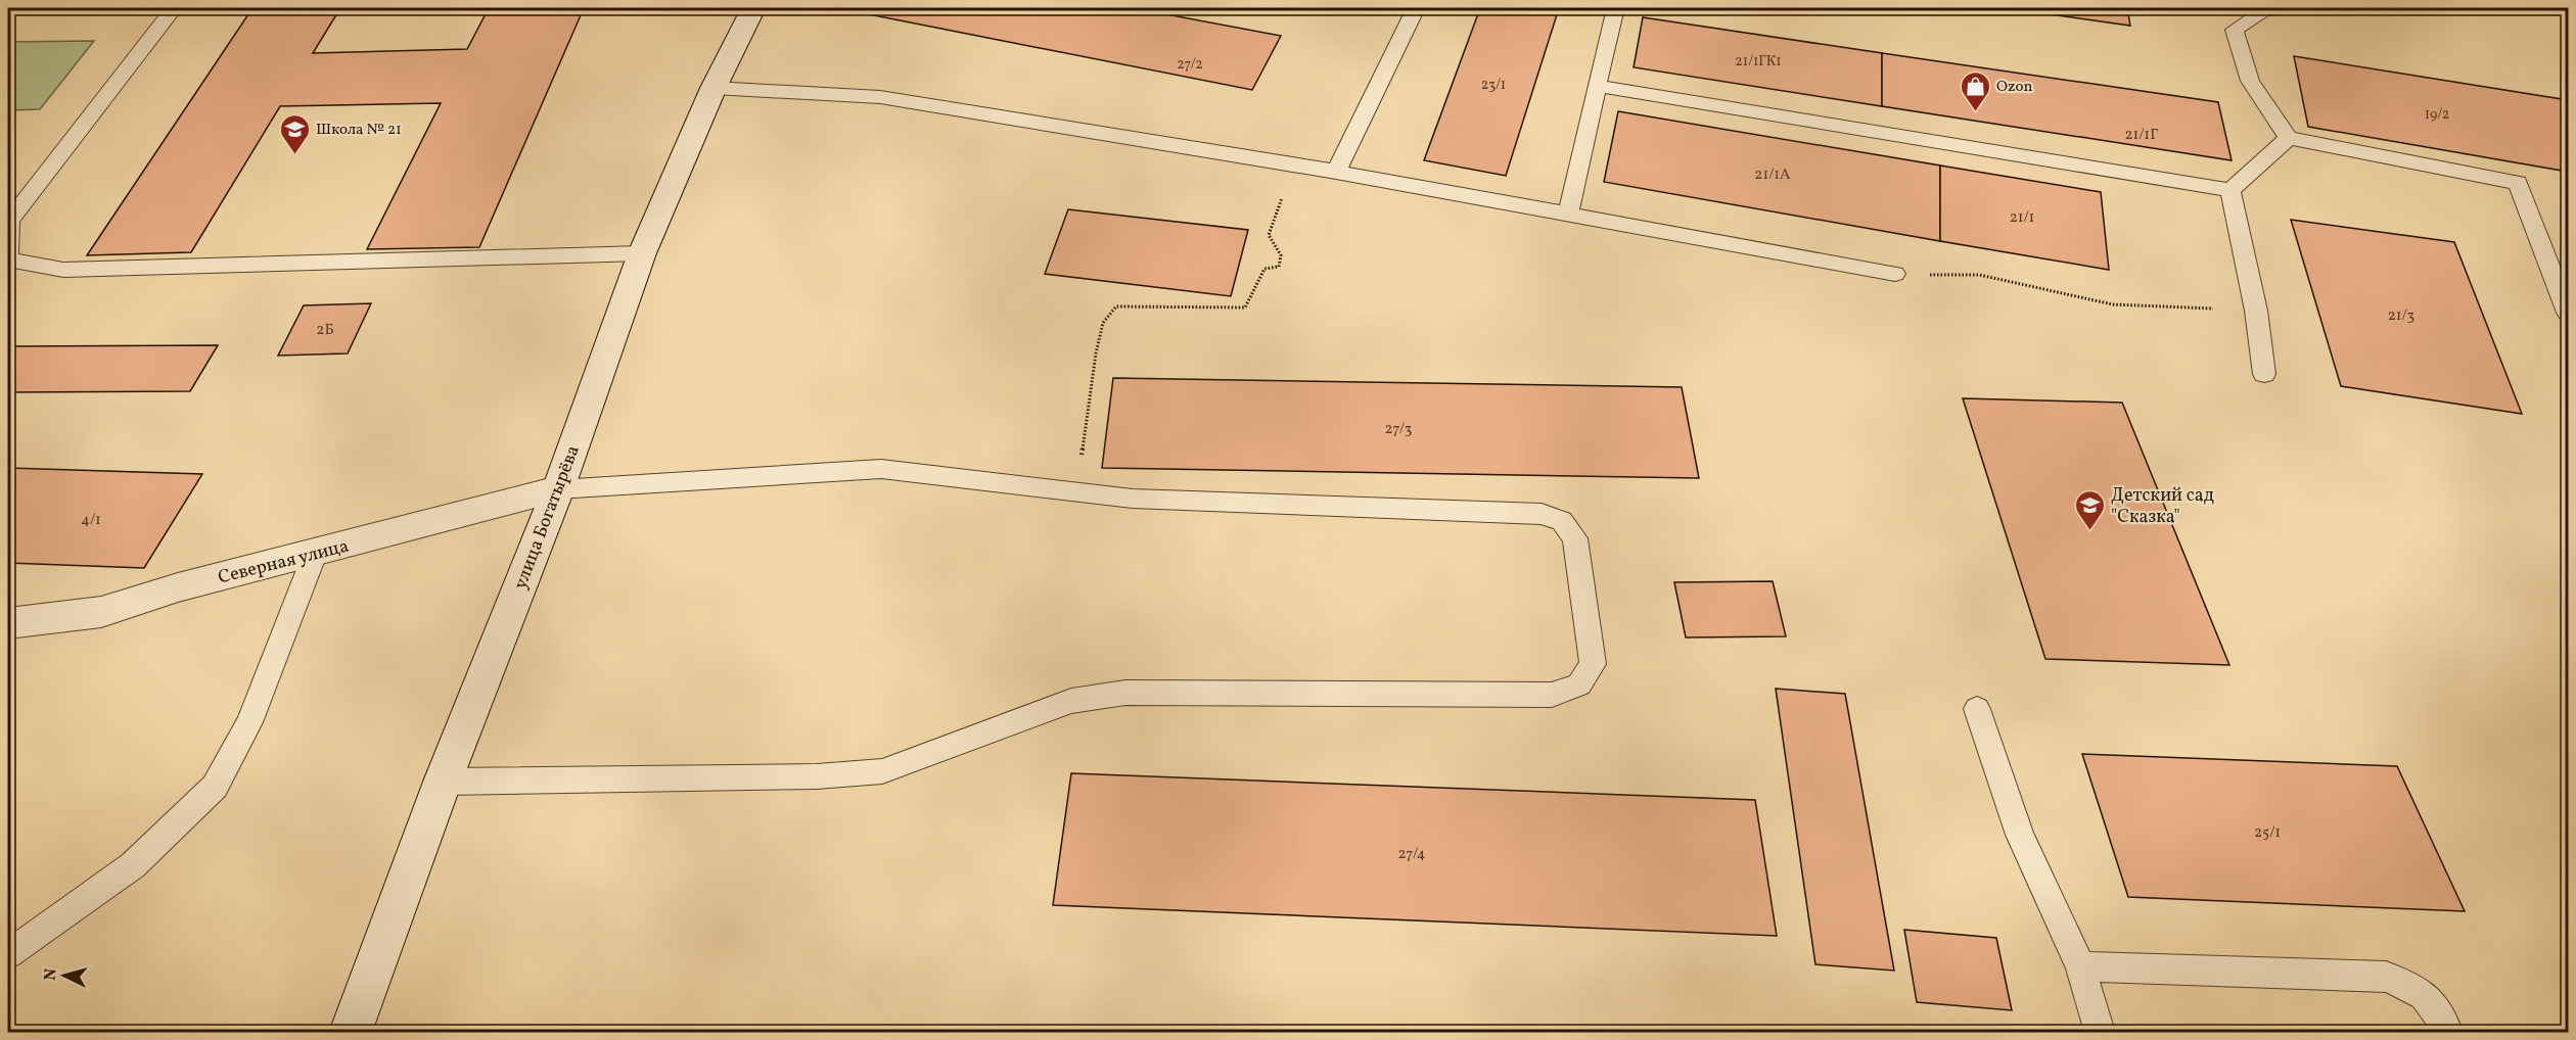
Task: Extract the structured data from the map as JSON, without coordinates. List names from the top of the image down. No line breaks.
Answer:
{"streets":{"main road":["улица Богатырёва","Северная улица"]},"crossings":[["улица Богатырёва","Северная улица"]],"places":{"shop":["Ozon"],"school or university":["Школа № 21","Детский сад \"Сказка\""]},"house_numbers":["21/1ГК1","27/2","23/1","19/2","21/1Г","21/1А","21/1","21/3","2Б","27/3","4/1","25/1","27/4"],"north":"left"}
